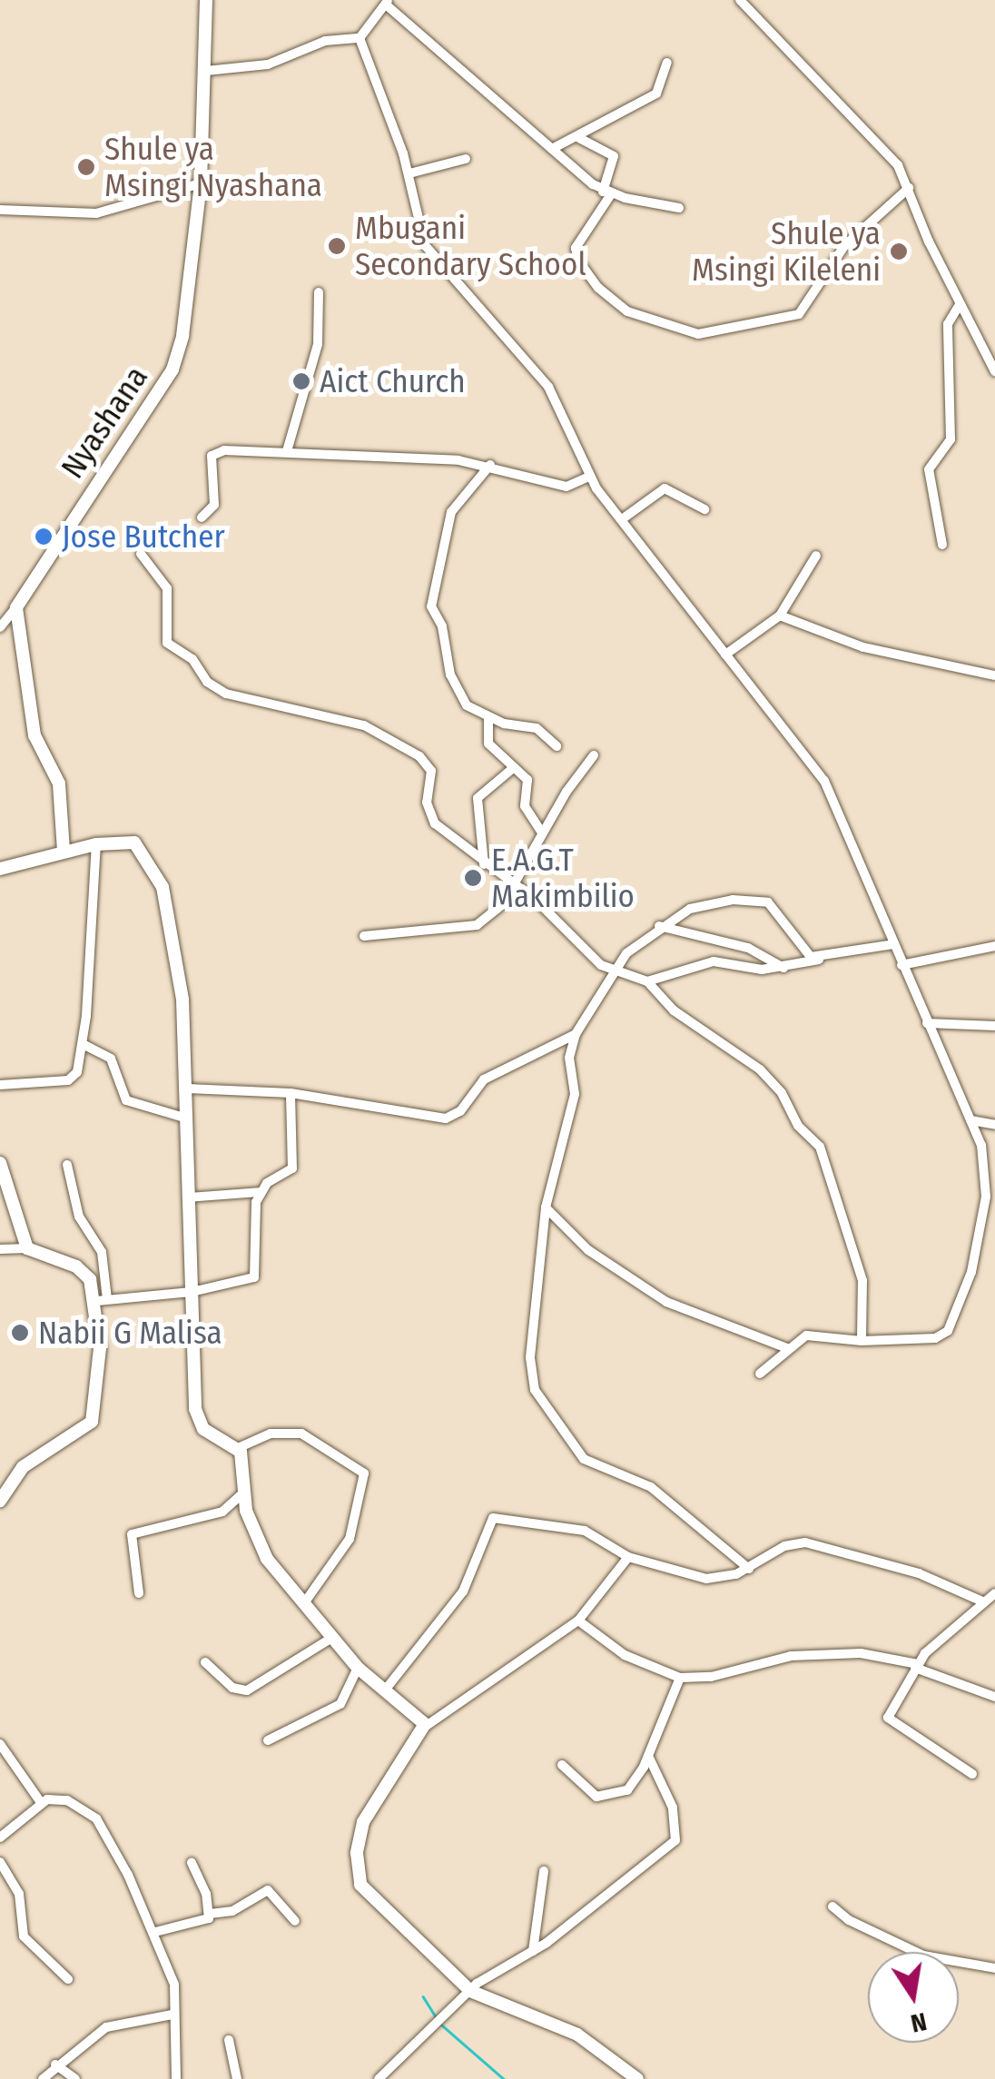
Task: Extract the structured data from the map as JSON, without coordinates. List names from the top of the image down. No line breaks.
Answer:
{"streets":{"street":["Nyashana"]},"places":["Shule ya Msingi Nyashana","Mbugani Secondary School","Shule ya Msingi Kileleni","Aict Church","Jose Butcher","E.A.G.T Makimbilio","Nabii G Malisa"],"north":"bottom"}
